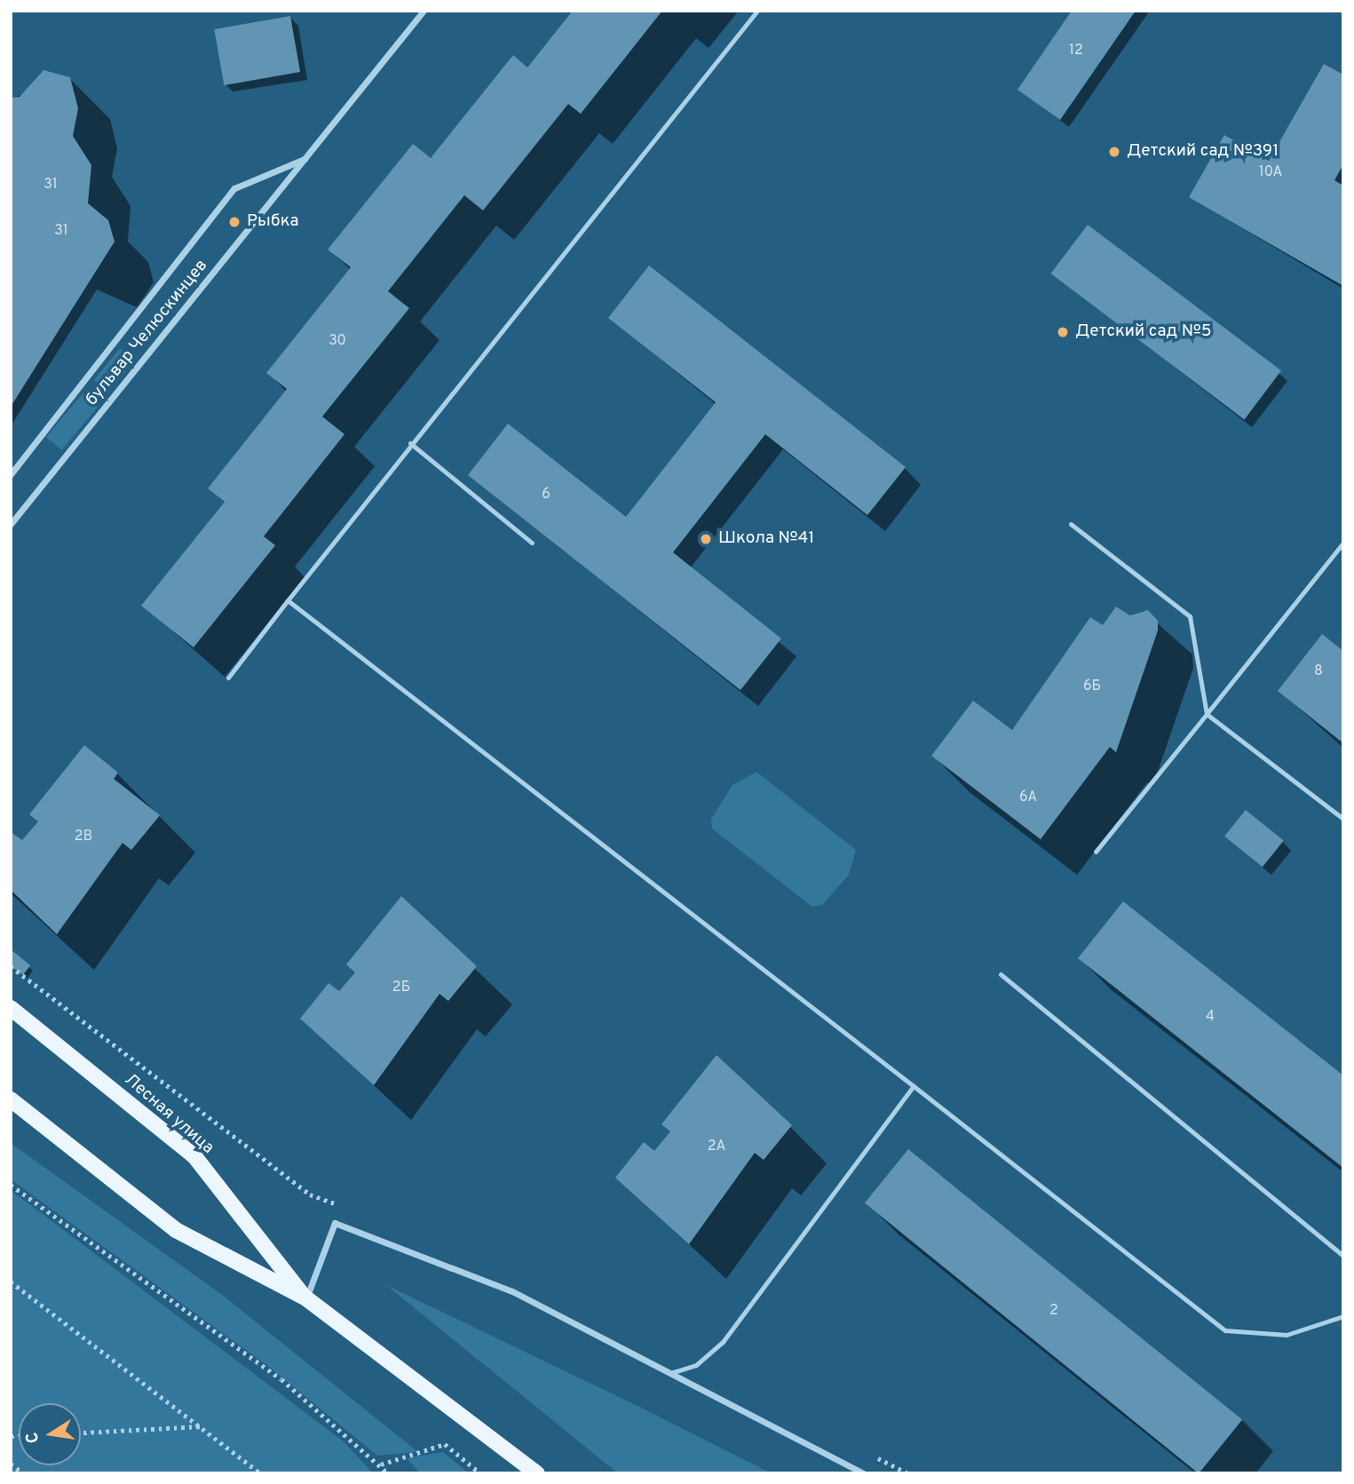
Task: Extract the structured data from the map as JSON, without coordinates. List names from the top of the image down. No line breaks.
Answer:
{"streets":{"main road":["Лесная улица"],"street":["бульвар Челюскинцев"]},"places":["Детский сад №391","Рыбка","Детский сад №5","Школа №41"],"house_numbers":["12","10А","31","31","30","6","8","6Б","6А","2В","2Б","4","2А","2"],"north":"left"}
